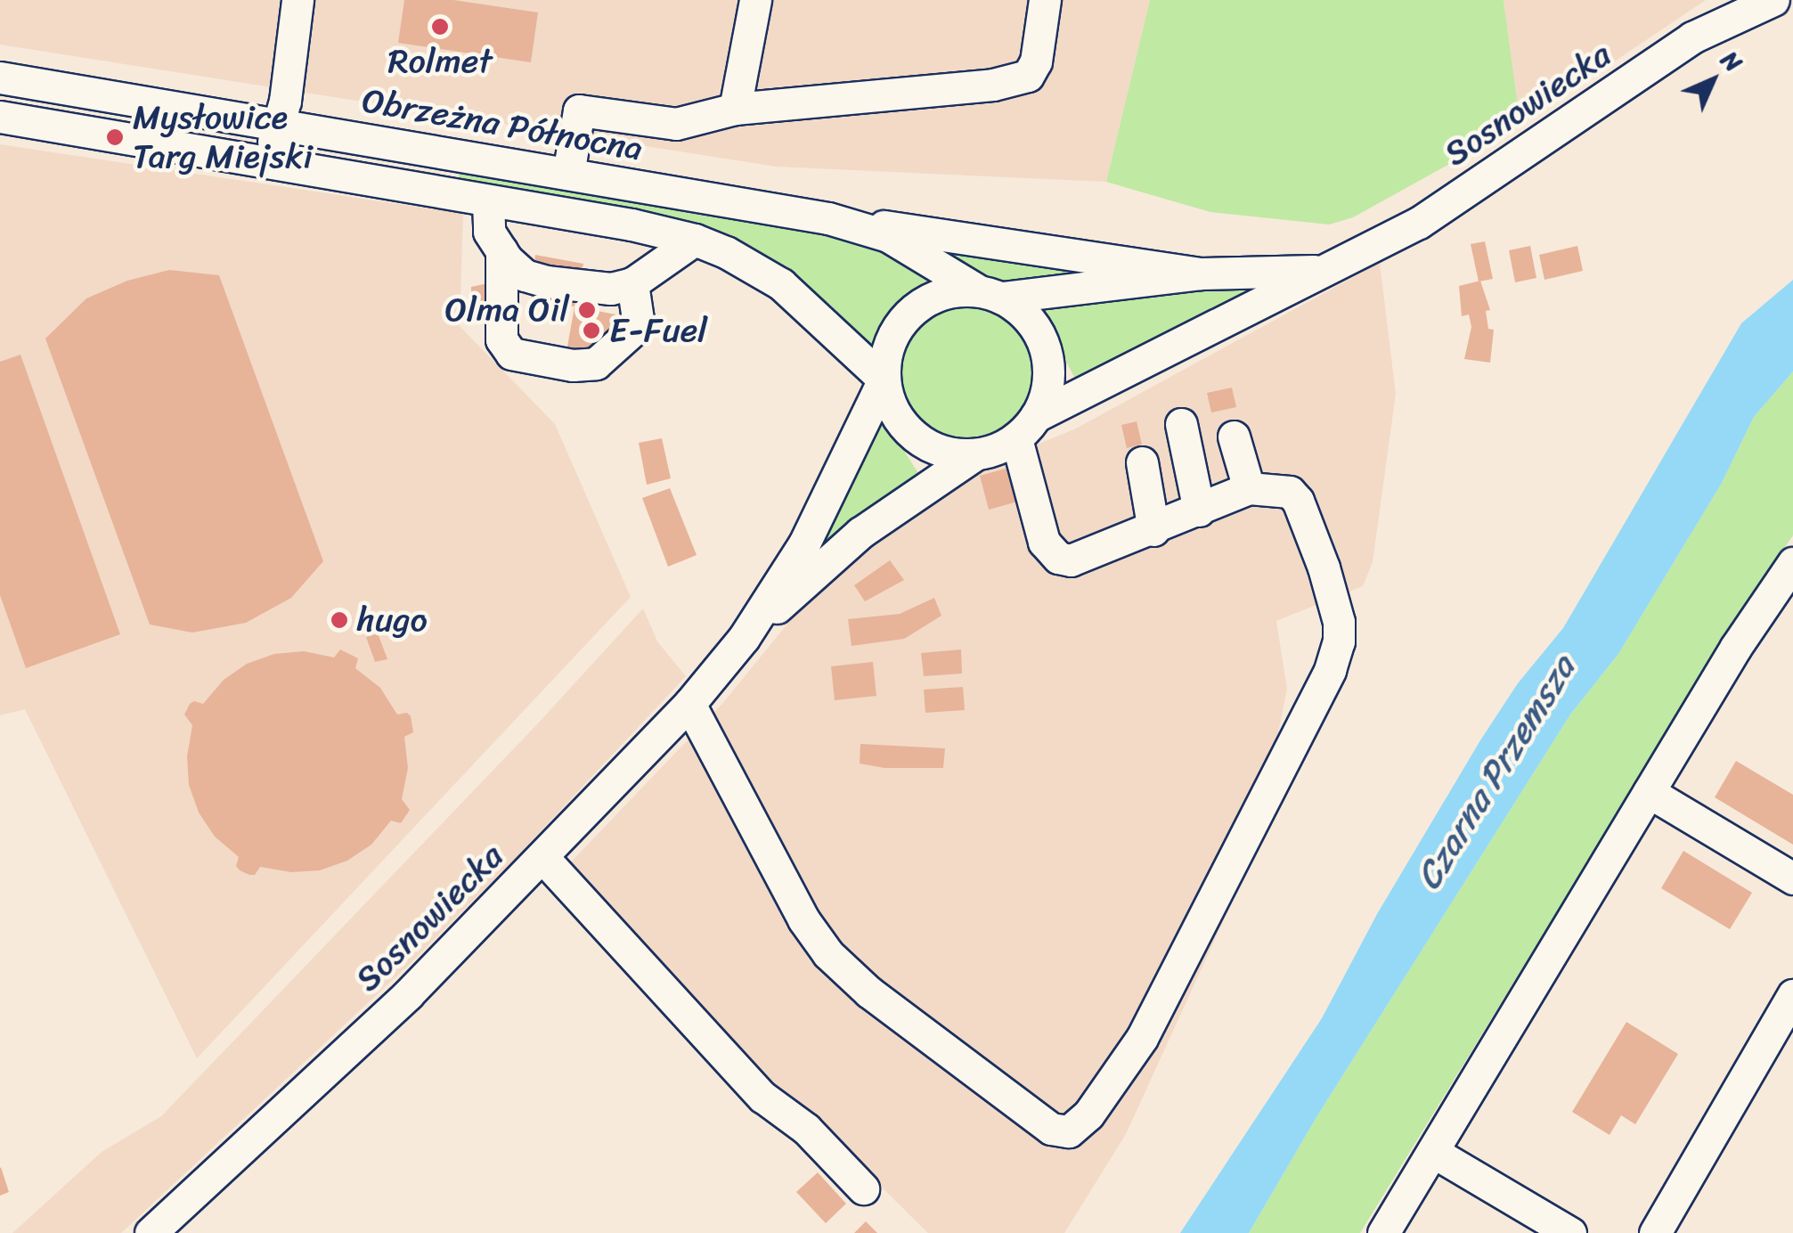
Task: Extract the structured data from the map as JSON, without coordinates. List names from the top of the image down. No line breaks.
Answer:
{"streets":{"street":["Sosnowiecka","Obrzeżna Północna"]},"crossings":[["Sosnowiecka","Obrzeżna Północna"]],"water":["Czarna Przemsza"],"places":["Rolmet","Mysłowice Targ Miejski","Olma Oil","E-Fuel","hugo"],"north":"top right"}
